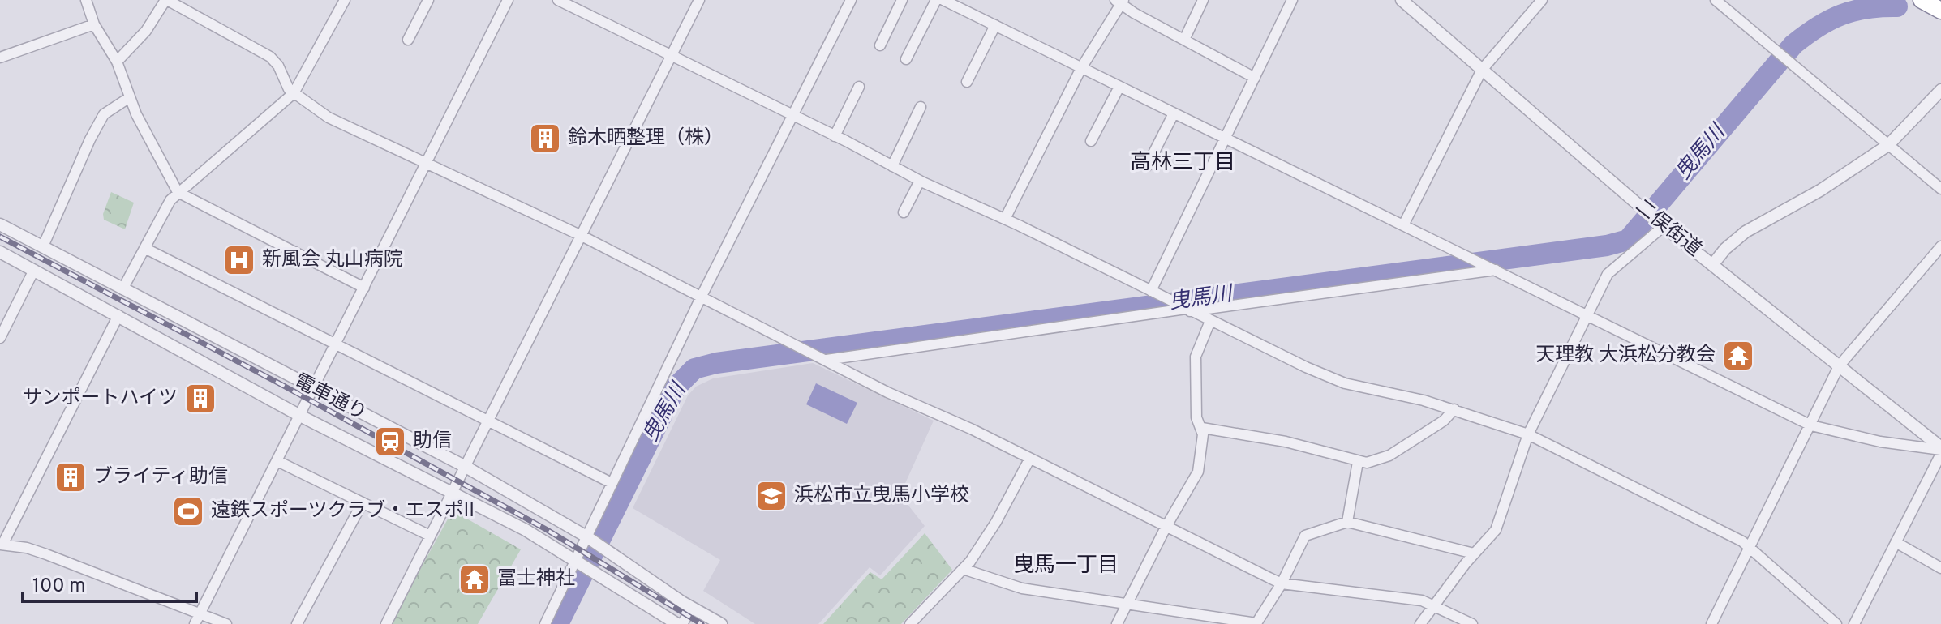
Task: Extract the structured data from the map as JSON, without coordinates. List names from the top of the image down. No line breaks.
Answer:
{"streets":{"street":["二俣街道","電車通り"]},"districts":["高林三丁目","曳馬一丁目"],"water":["曳馬川"],"places":{"building":["鈴木晒整理（株）","サンポートハイツ","ブライティ助信"],"hospital":["新風会 丸山病院"],"temple":["天理教 大浜松分教会","冨士神社"],"station":["助信"],"school or university":["浜松市立曳馬小学校"],"sports":["遠鉄スポーツクラブ・エスポII"]},"scale_bar":"100 m"}
